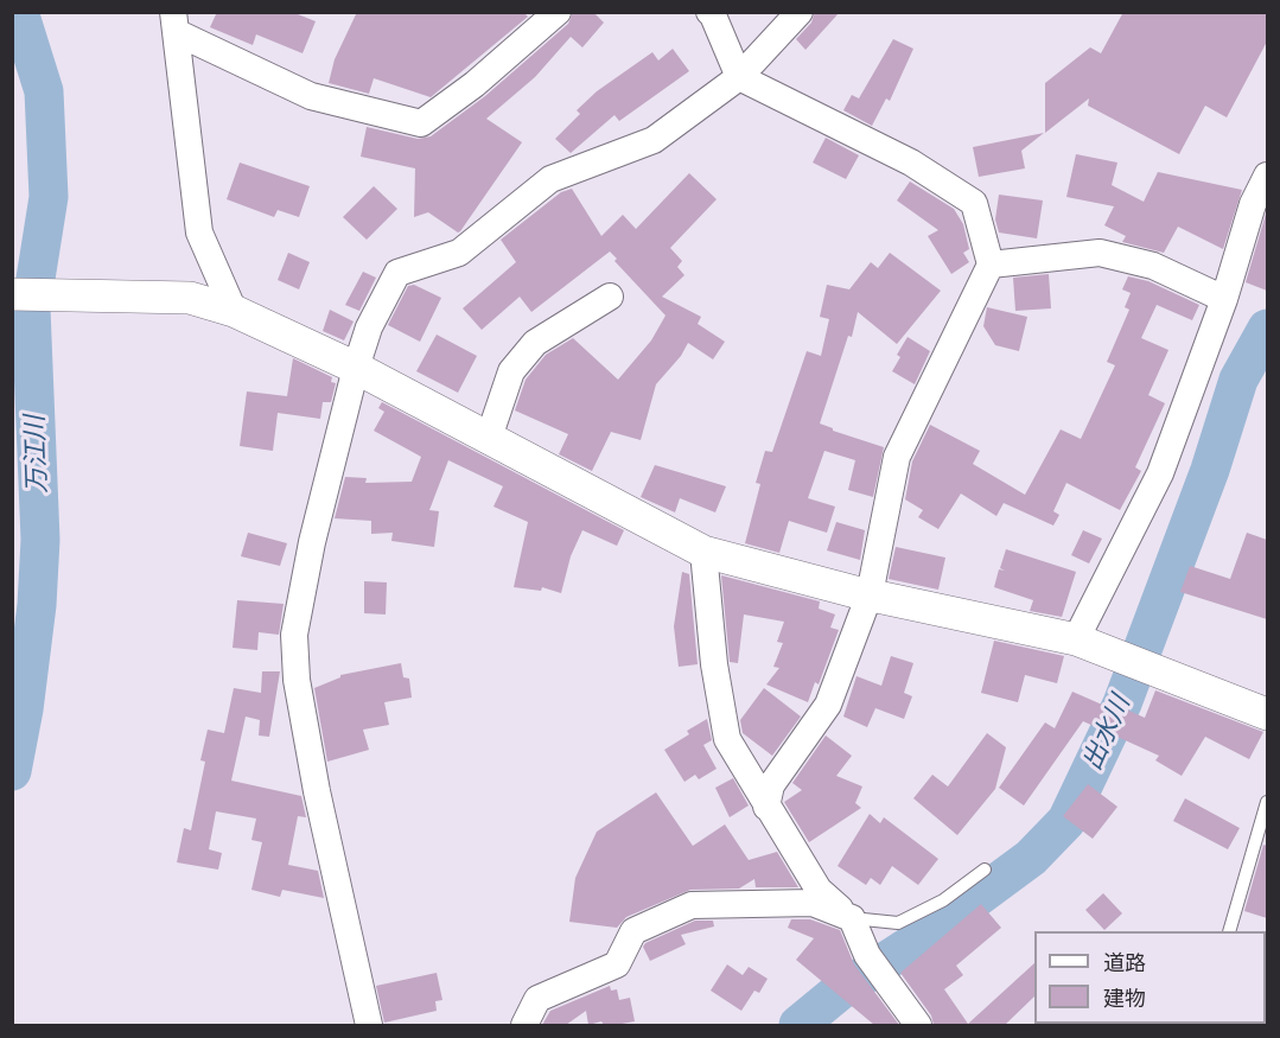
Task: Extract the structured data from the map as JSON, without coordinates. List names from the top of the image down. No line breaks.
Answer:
{"water":["万江川","出水川"],"legend":["道路","建物"]}
